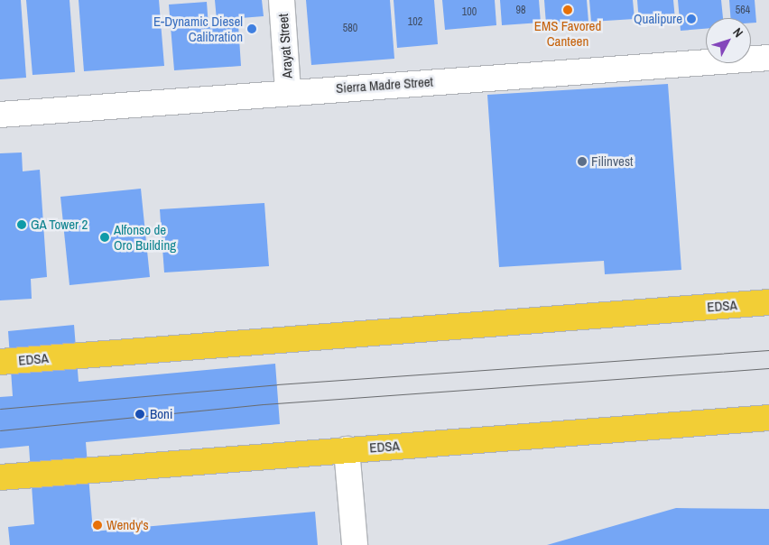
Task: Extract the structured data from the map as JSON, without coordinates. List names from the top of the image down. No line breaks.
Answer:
{"streets":{"highway":["EDSA"],"street":["Arayat Street","Sierra Madre Street"]},"crossings":[["Arayat Street","Sierra Madre Street"]],"places":["EMS Favored Canteen","Qualipure","E-Dynamic Diesel Calibration","Filinvest","GA Tower 2","Alfonso de Oro Building","Boni","Wendy's"],"house_numbers":["98","564","100","102","580"],"north":"top right"}
